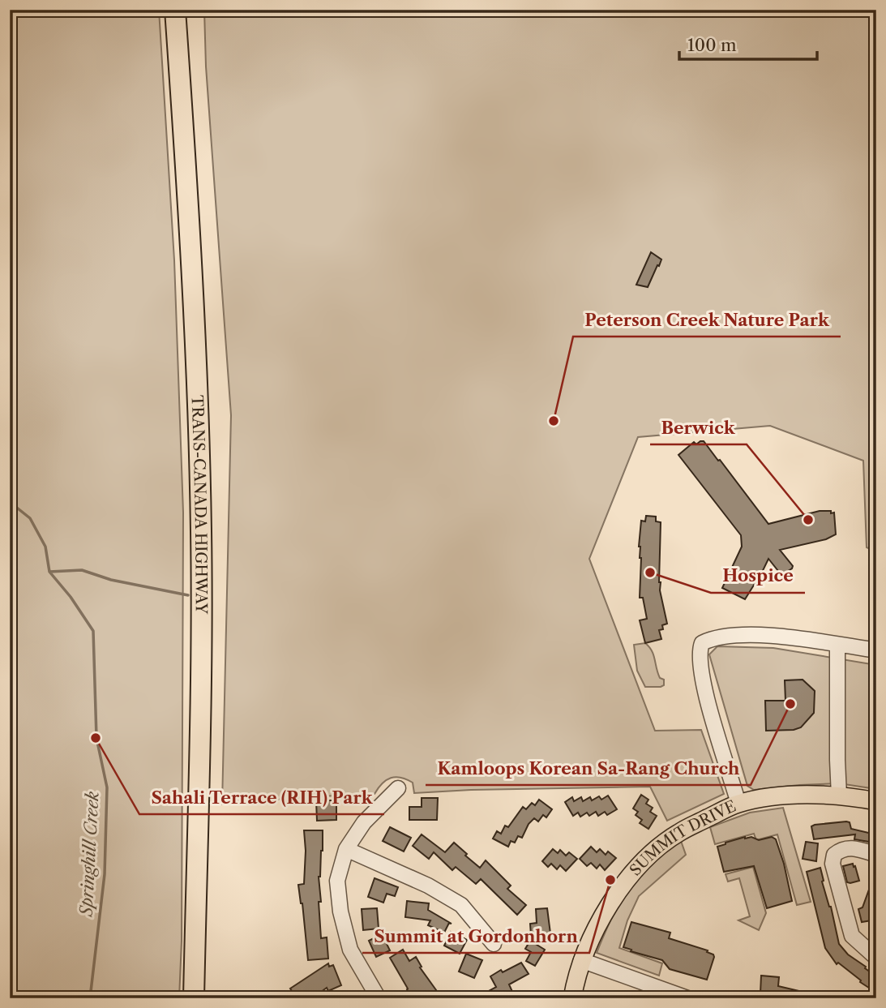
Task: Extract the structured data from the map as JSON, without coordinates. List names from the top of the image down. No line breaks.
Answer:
{"streets":{"highway":["TRANS-CANADA HIGHWAY"],"main road":["SUMMIT DRIVE"]},"water":["Springhill Creek"],"places":["Peterson Creek Nature Park","Berwick","Hospice","Kamloops Korean Sa-Rang Church","Sahali Terrace (RIH) Park","Summit at Gordonhorn"],"scale_bar":"100 m"}
